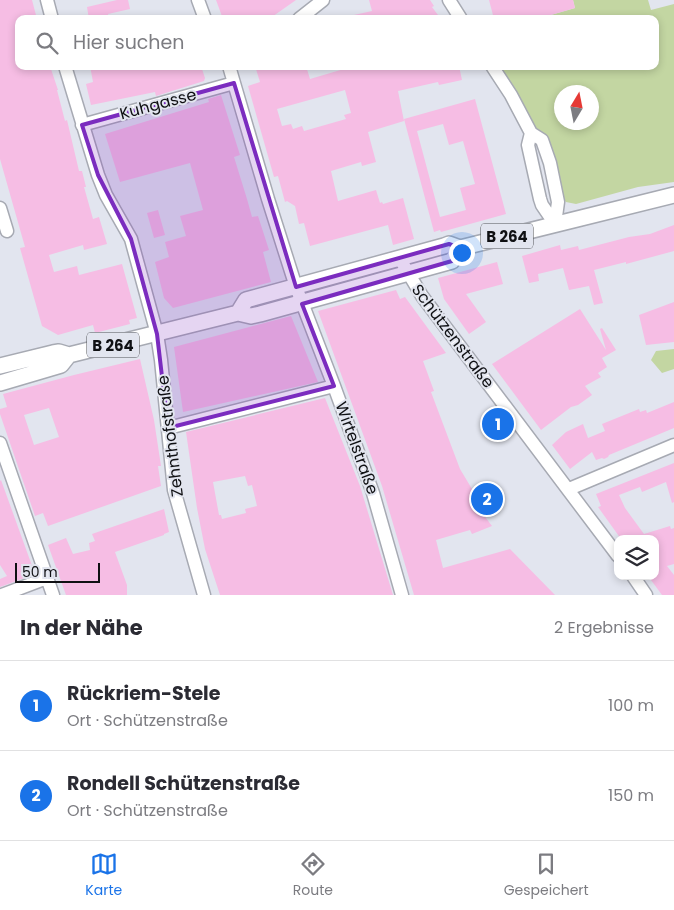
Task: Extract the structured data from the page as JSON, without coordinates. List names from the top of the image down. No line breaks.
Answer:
{"streets":{"main road":["B 264"],"street":["Kuhgasse","Schützenstraße","Zehnthofstraße","Wirtelstraße"]},"crossings":[["Kuhgasse","Zehnthofstraße"],["Kuhgasse","Wirtelstraße"],["B 264","Schützenstraße"],["B 264","Zehnthofstraße"],["B 264","Wirtelstraße"]],"scale_bar":"50 m","north":"top","page":{"search":"Hier suchen","pins":["1","2"],"scale":"50 m","heading":["In der Nähe","2 Ergebnisse"],"list":[{"mark":"1","name":"Rückriem-Stele","note":"Ort · Schützenstraße","value":"100 m"},{"mark":"2","name":"Rondell Schützenstraße","note":"Ort · Schützenstraße","value":"150 m"}],"nav":["Karte","Route","Gespeichert"]}}
